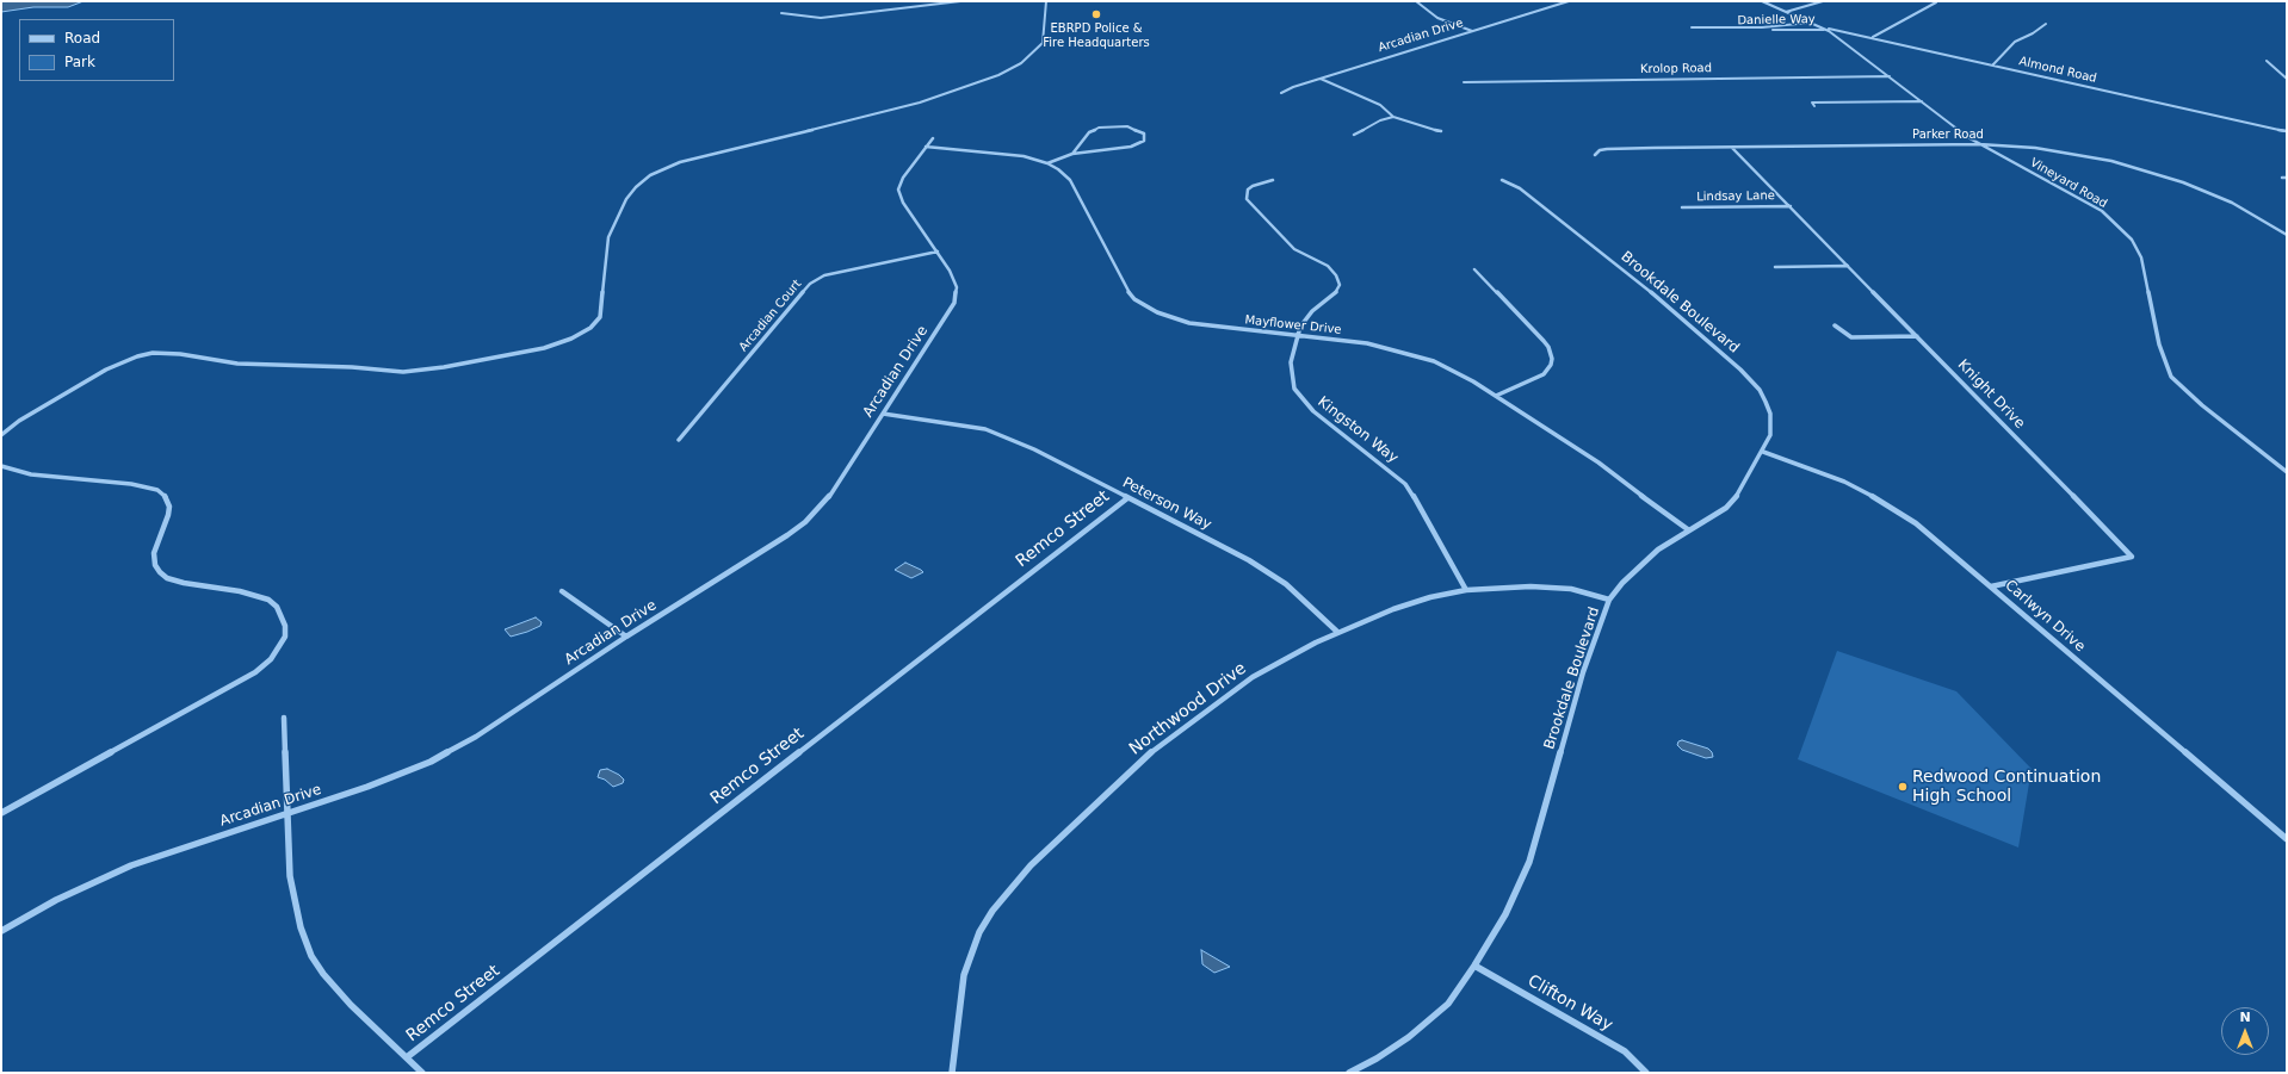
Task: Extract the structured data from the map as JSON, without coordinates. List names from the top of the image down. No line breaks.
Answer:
{"streets":{"street":["Danielle Way","Arcadian Drive","Krolop Road","Almond Road","Parker Road","Vineyard Road","Lindsay Lane","Brookdale Boulevard","Arcadian Court","Mayflower Drive","Knight Drive","Kingston Way","Peterson Way","Remco Street","Carlwyn Drive","Northwood Drive","Clifton Way"]},"crossings":[["Danielle Way","Almond Road"],["Danielle Way","Vineyard Road"],["Arcadian Drive","Arcadian Court"],["Arcadian Drive","Mayflower Drive"],["Arcadian Drive","Peterson Way"],["Krolop Road","Vineyard Road"],["Almond Road","Vineyard Road"],["Parker Road","Vineyard Road"],["Parker Road","Knight Drive"],["Lindsay Lane","Knight Drive"],["Brookdale Boulevard","Mayflower Drive"],["Brookdale Boulevard","Carlwyn Drive"],["Brookdale Boulevard","Northwood Drive"],["Brookdale Boulevard","Clifton Way"],["Mayflower Drive","Kingston Way"],["Knight Drive","Carlwyn Drive"],["Kingston Way","Northwood Drive"],["Peterson Way","Remco Street"],["Peterson Way","Northwood Drive"]],"places":["EBRPD Police & Fire Headquarters","Redwood Continuation High School"],"legend":["Road","Park"],"north":"top"}
